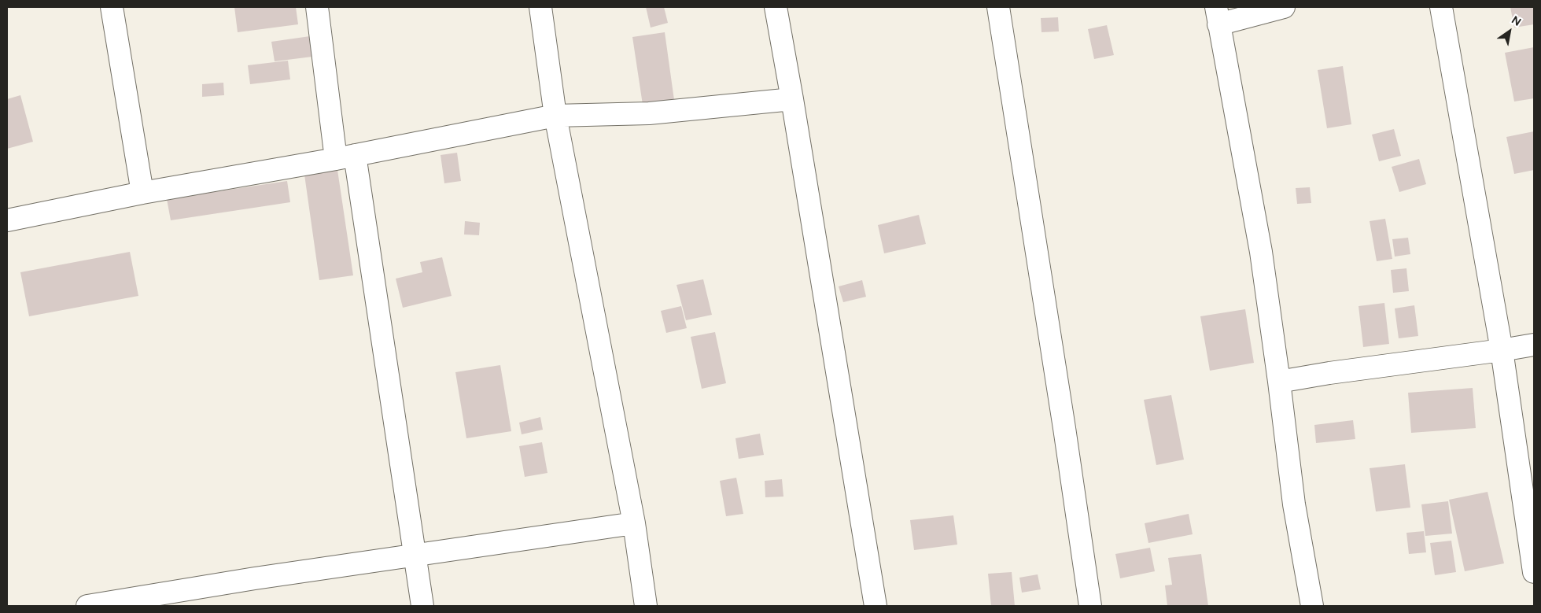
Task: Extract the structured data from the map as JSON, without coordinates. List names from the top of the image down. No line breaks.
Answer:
{"north":"top right"}
